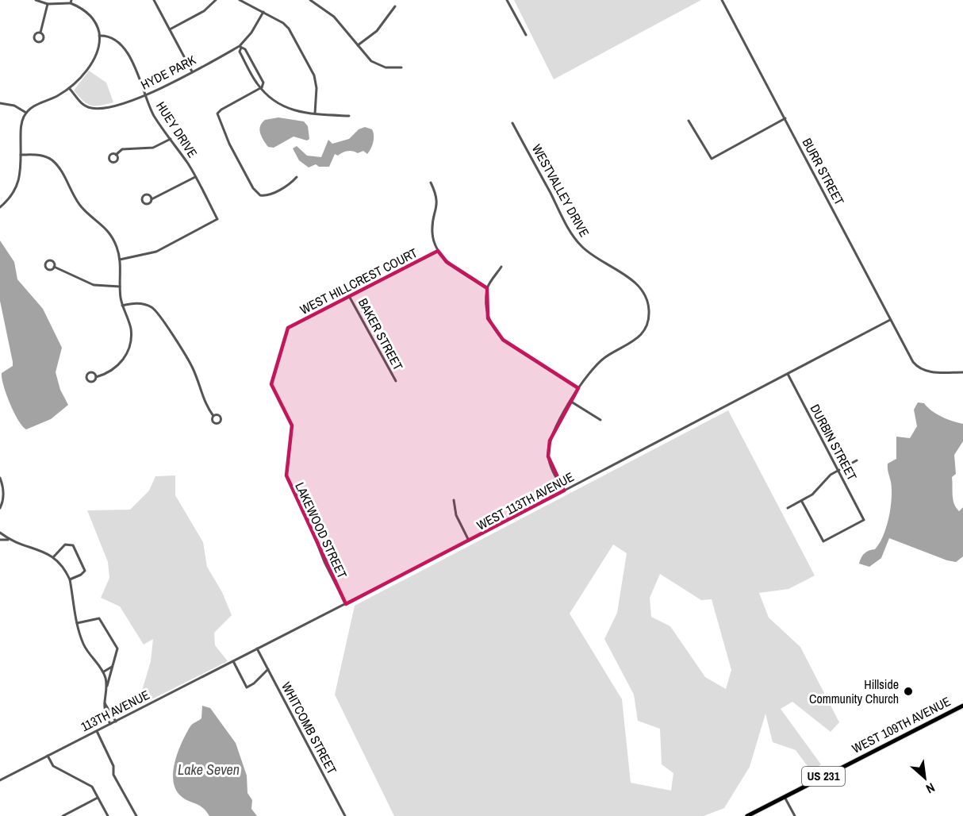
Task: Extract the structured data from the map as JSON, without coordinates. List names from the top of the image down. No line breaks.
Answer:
{"streets":{"main road":["WEST 109TH AVENUE","US 231"],"street":["HYDE PARK","HUEY DRIVE","BURR STREET","WESTVALLEY DRIVE","WEST HILLCREST COURT","BAKER STREET","DURBIN STREET","WEST 113TH AVENUE","LAKEWOOD STREET","113TH AVENUE","WHITCOMB STREET"]},"crossings":[["HYDE PARK","HUEY DRIVE"],["BURR STREET","WEST 113TH AVENUE"],["WESTVALLEY DRIVE","WEST 113TH AVENUE"],["WEST HILLCREST COURT","BAKER STREET"],["WEST HILLCREST COURT","LAKEWOOD STREET"],["DURBIN STREET","WEST 113TH AVENUE"],["WEST 113TH AVENUE","LAKEWOOD STREET"],["WEST 113TH AVENUE","113TH AVENUE"],["WEST 113TH AVENUE","WHITCOMB STREET"]],"water":["Lake Seven"],"places":["Hillside Community Church"],"north":"bottom right"}
